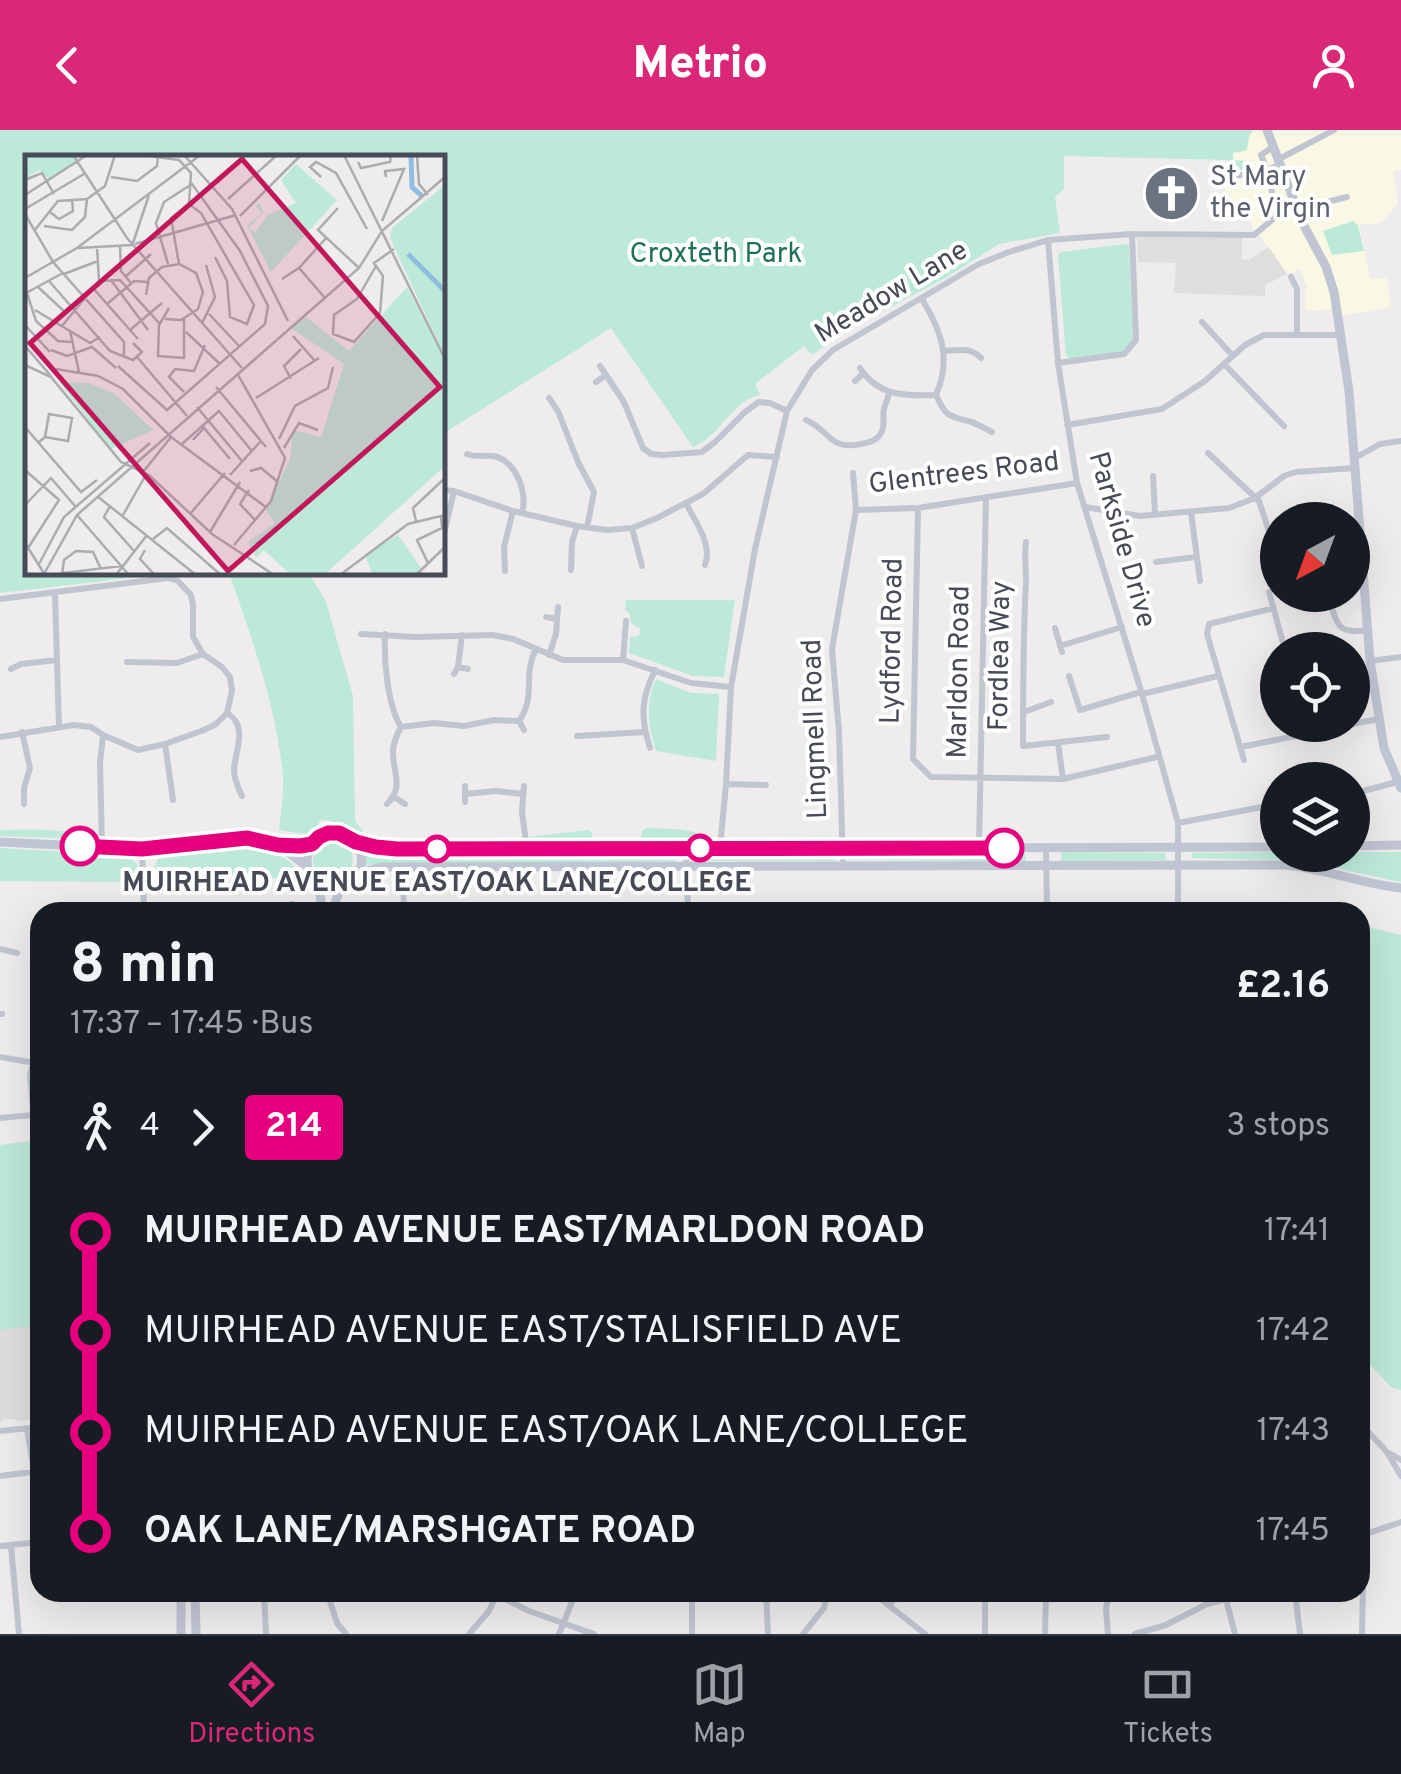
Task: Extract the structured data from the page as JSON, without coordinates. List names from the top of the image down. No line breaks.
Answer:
{"streets":{"street":["Meadow Lane","Glentrees Road","Parkside Drive","Lydford Road","Fordlea Way","Marldon Road","Lingmell Road"]},"crossings":[["Meadow Lane","Parkside Drive"],["Glentrees Road","Parkside Drive"],["Glentrees Road","Lydford Road"],["Glentrees Road","Marldon Road"],["Glentrees Road","Lingmell Road"],["Parkside Drive","Lydford Road"],["Lydford Road","Marldon Road"]],"parks":["Croxteth Park"],"places":{"church":["St Mary the Virgin"],"other":["MUIRHEAD AVENUE EAST/OAK LANE/COLLEGE"]},"lines":["bus line 214"],"north":"bottom left","page":{"header":"Metrio","heading":["8 min","17:37 – 17:45 · Bus","£2.16"],"legs":["4","214","3 stops"],"list":[{"name":"MUIRHEAD AVENUE EAST/MARLDON ROAD","value":"17:41"},{"name":"MUIRHEAD AVENUE EAST/STALISFIELD AVE","value":"17:42"},{"name":"MUIRHEAD AVENUE EAST/OAK LANE/COLLEGE","value":"17:43"},{"name":"OAK LANE/MARSHGATE ROAD","value":"17:45"}],"tabs":["Directions","Map","Tickets"]}}
